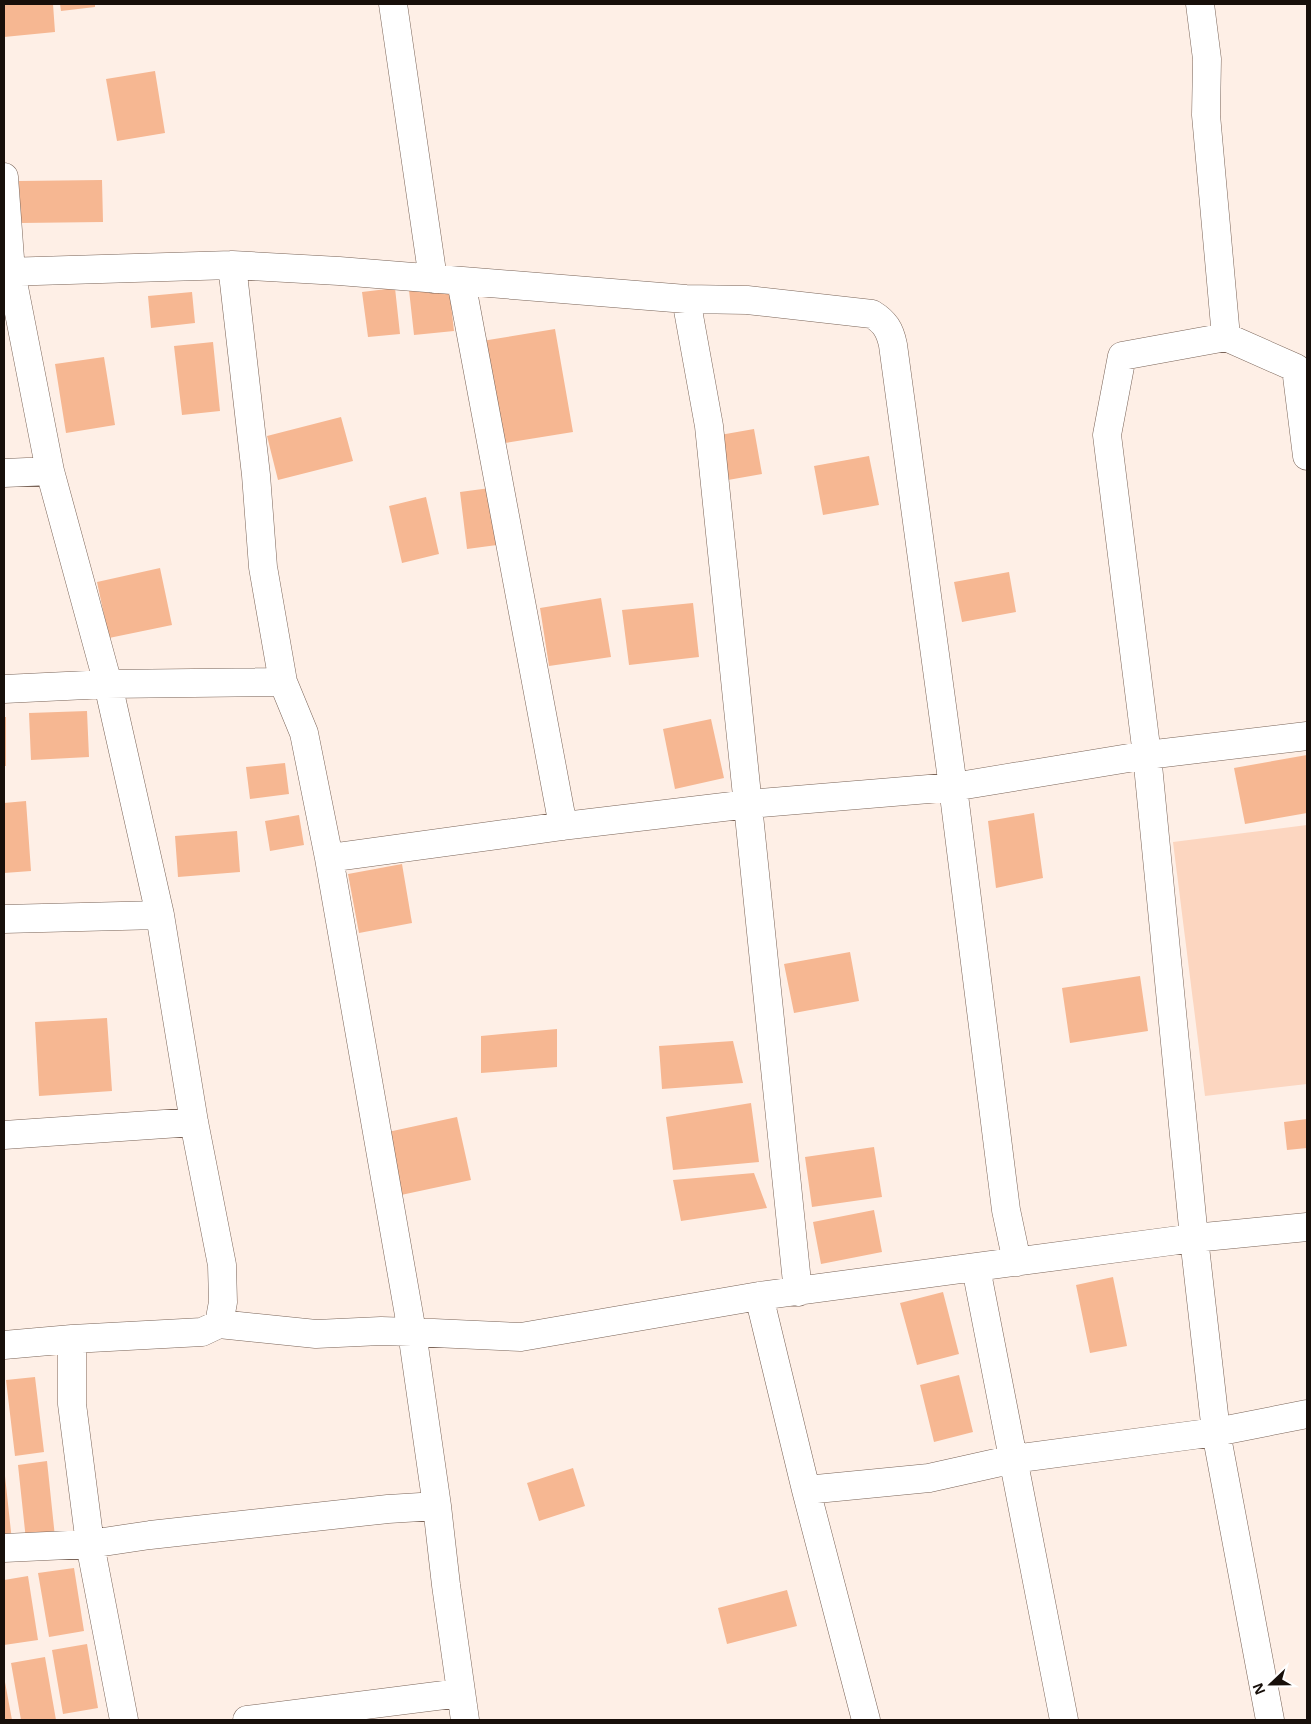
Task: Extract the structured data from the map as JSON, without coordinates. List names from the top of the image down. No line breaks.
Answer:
{"north":"left"}
